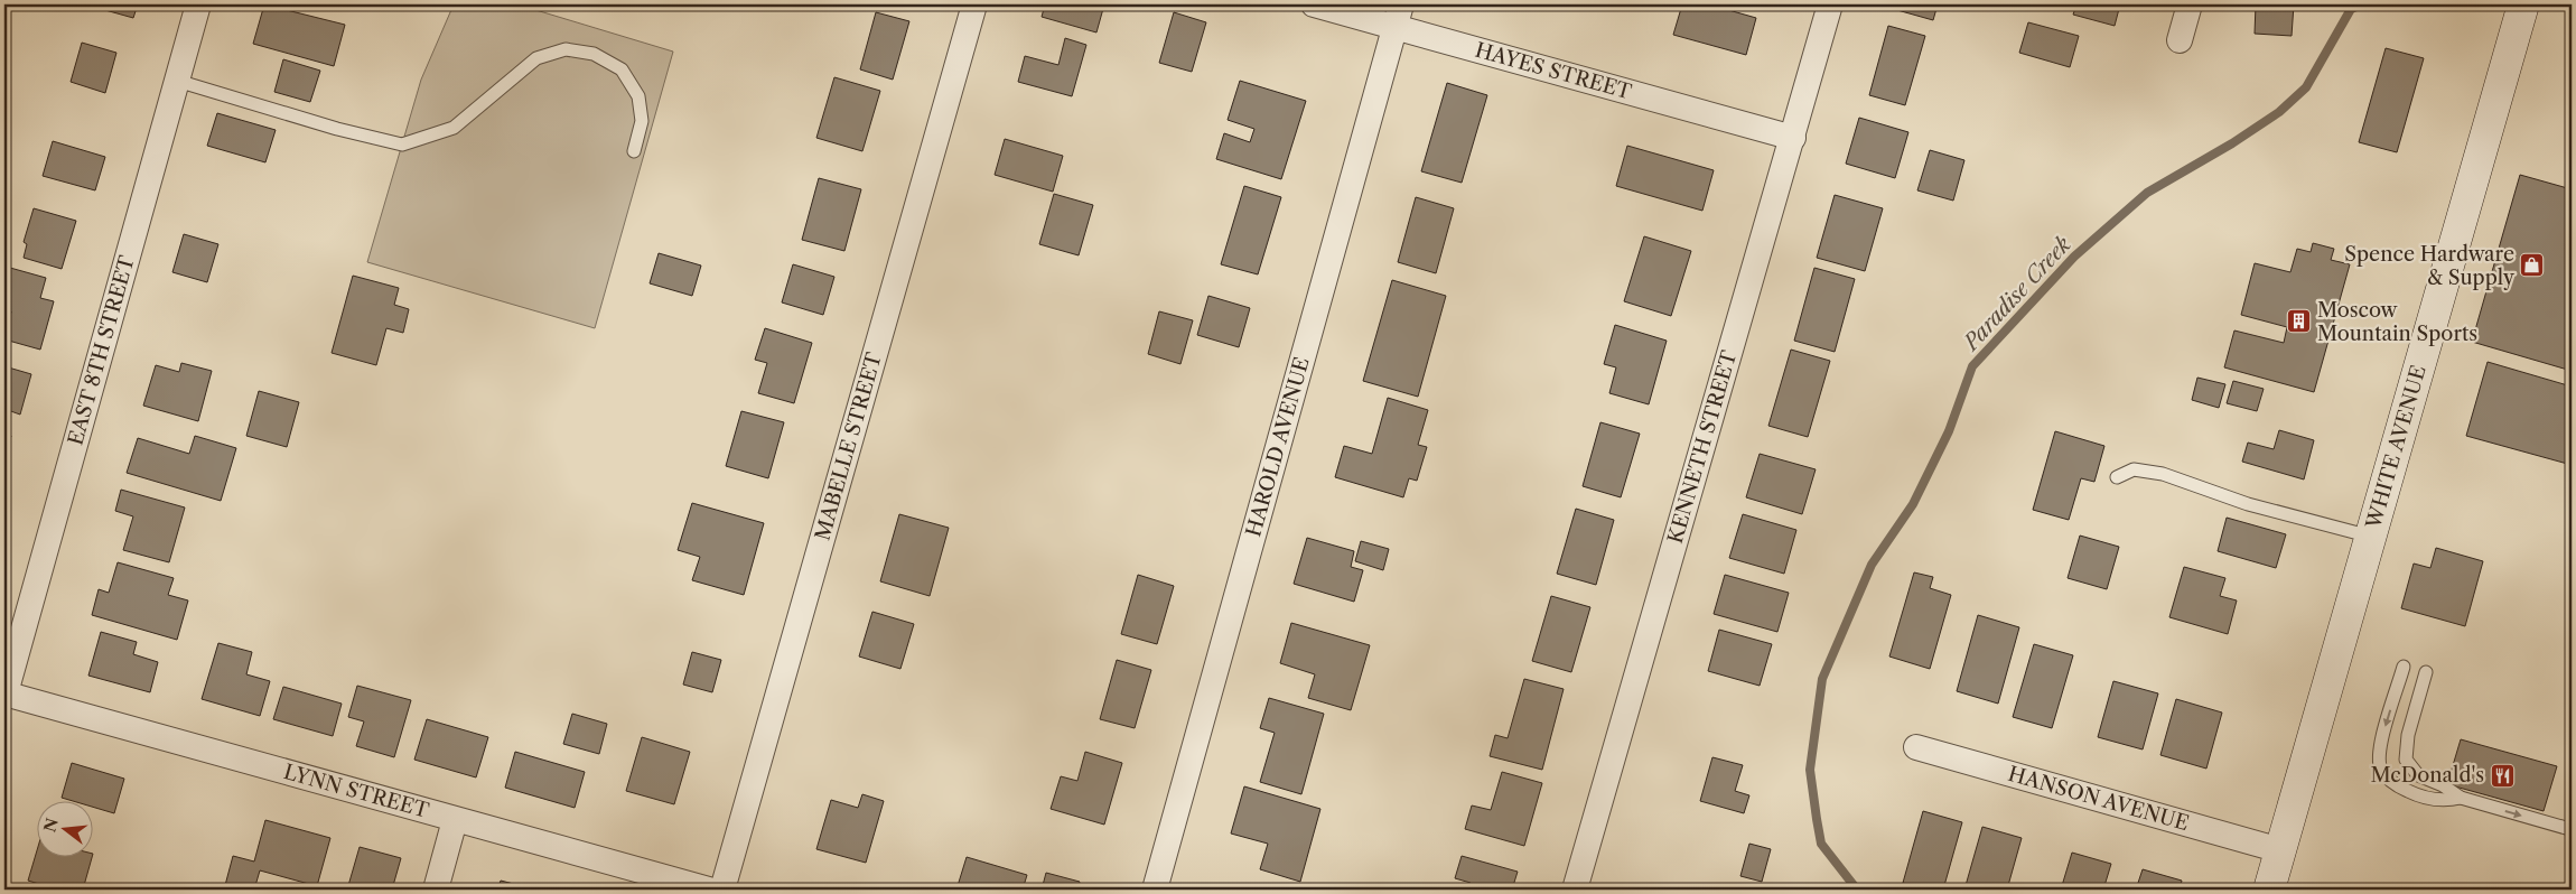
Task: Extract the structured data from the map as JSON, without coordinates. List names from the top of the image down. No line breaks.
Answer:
{"streets":{"street":["HAYES STREET","EAST 8TH STREET","MABELLE STREET","HAROLD AVENUE","KENNETH STREET","WHITE AVENUE","LYNN STREET","HANSON AVENUE"]},"crossings":[["HAYES STREET","HAROLD AVENUE"],["HAYES STREET","KENNETH STREET"],["EAST 8TH STREET","LYNN STREET"],["WHITE AVENUE","HANSON AVENUE"]],"water":["Paradise Creek"],"places":{"shop":["Spence Hardware & Supply"],"building":["Moscow Mountain Sports"],"restaurant":["McDonald's"]},"north":"left"}
